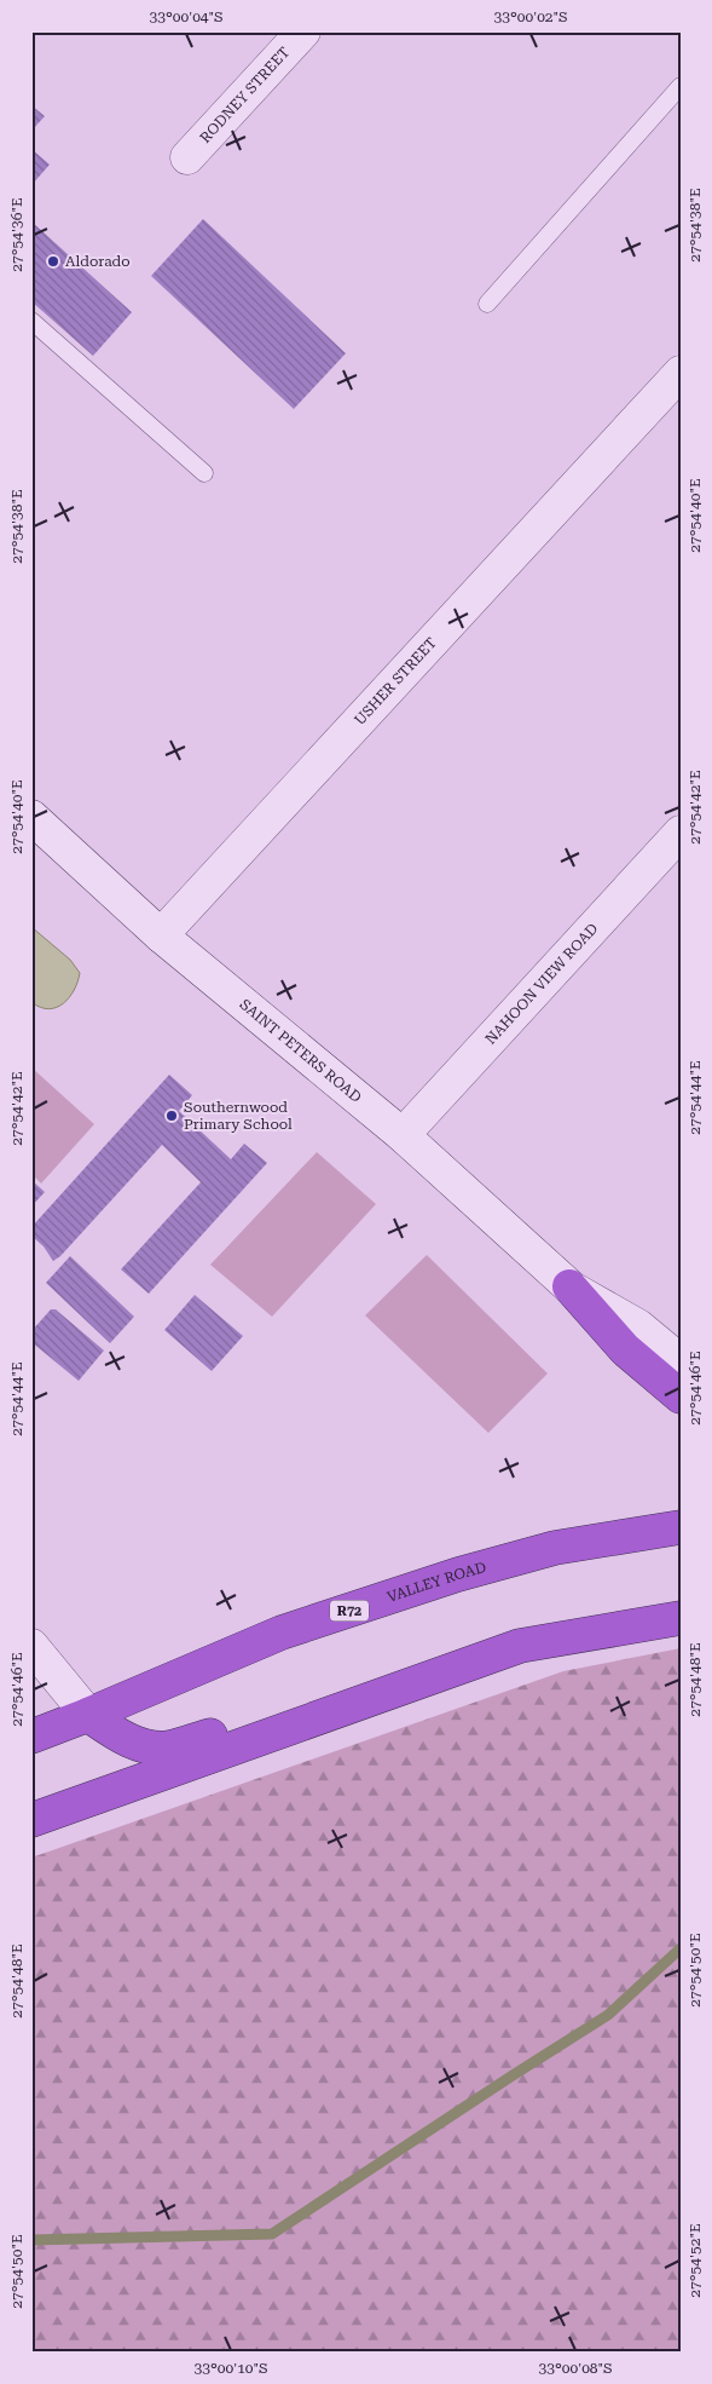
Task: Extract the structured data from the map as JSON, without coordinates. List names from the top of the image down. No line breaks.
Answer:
{"streets":{"highway":["VALLEY ROAD","R72"],"street":["RODNEY STREET","USHER STREET","NAHOON VIEW ROAD","SAINT PETERS ROAD"]},"crossings":[["USHER STREET","SAINT PETERS ROAD"],["NAHOON VIEW ROAD","SAINT PETERS ROAD"]],"places":["Aldorado","Southernwood Primary School"],"coordinates":["33°00'04\"S","33°00'02\"S","27°54'38\"E","27°54'36\"E","27°54'40\"E","27°54'42\"E","27°54'44\"E","27°54'46\"E","27°54'48\"E","27°54'50\"E","27°54'52\"E","33°00'10\"S","33°00'08\"S"]}
